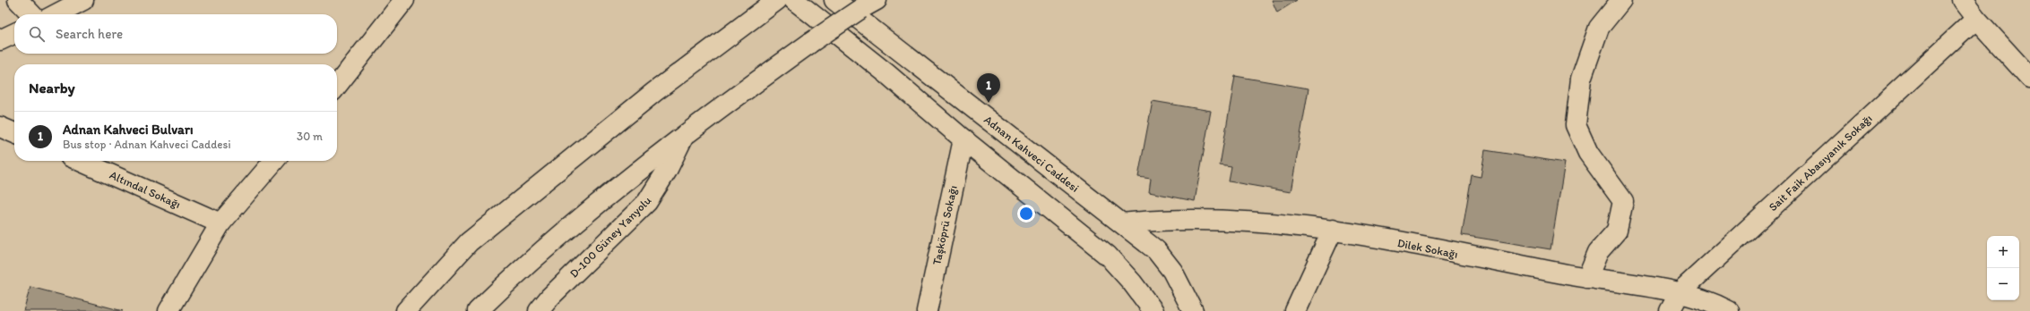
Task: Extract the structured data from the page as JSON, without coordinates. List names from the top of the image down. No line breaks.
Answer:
{"streets":{"main road":["Adnan Kahveci Caddesi","Sait Faik Abasıyanık Sokağı","Altındal Sokağı","Taşköprü Sokağı","D-100 Güney Yanyolu","Dilek Sokağı"]},"crossings":[["Adnan Kahveci Caddesi","Dilek Sokağı"],["Sait Faik Abasıyanık Sokağı","Dilek Sokağı"]],"page":{"search":"Search here","heading":"Nearby","pins":"1","list":[{"mark":"1","name":"Adnan Kahveci Bulvarı","note":"Bus stop · Adnan Kahveci Caddesi","value":"30 m"}],"map_buttons":["+","−"]}}
